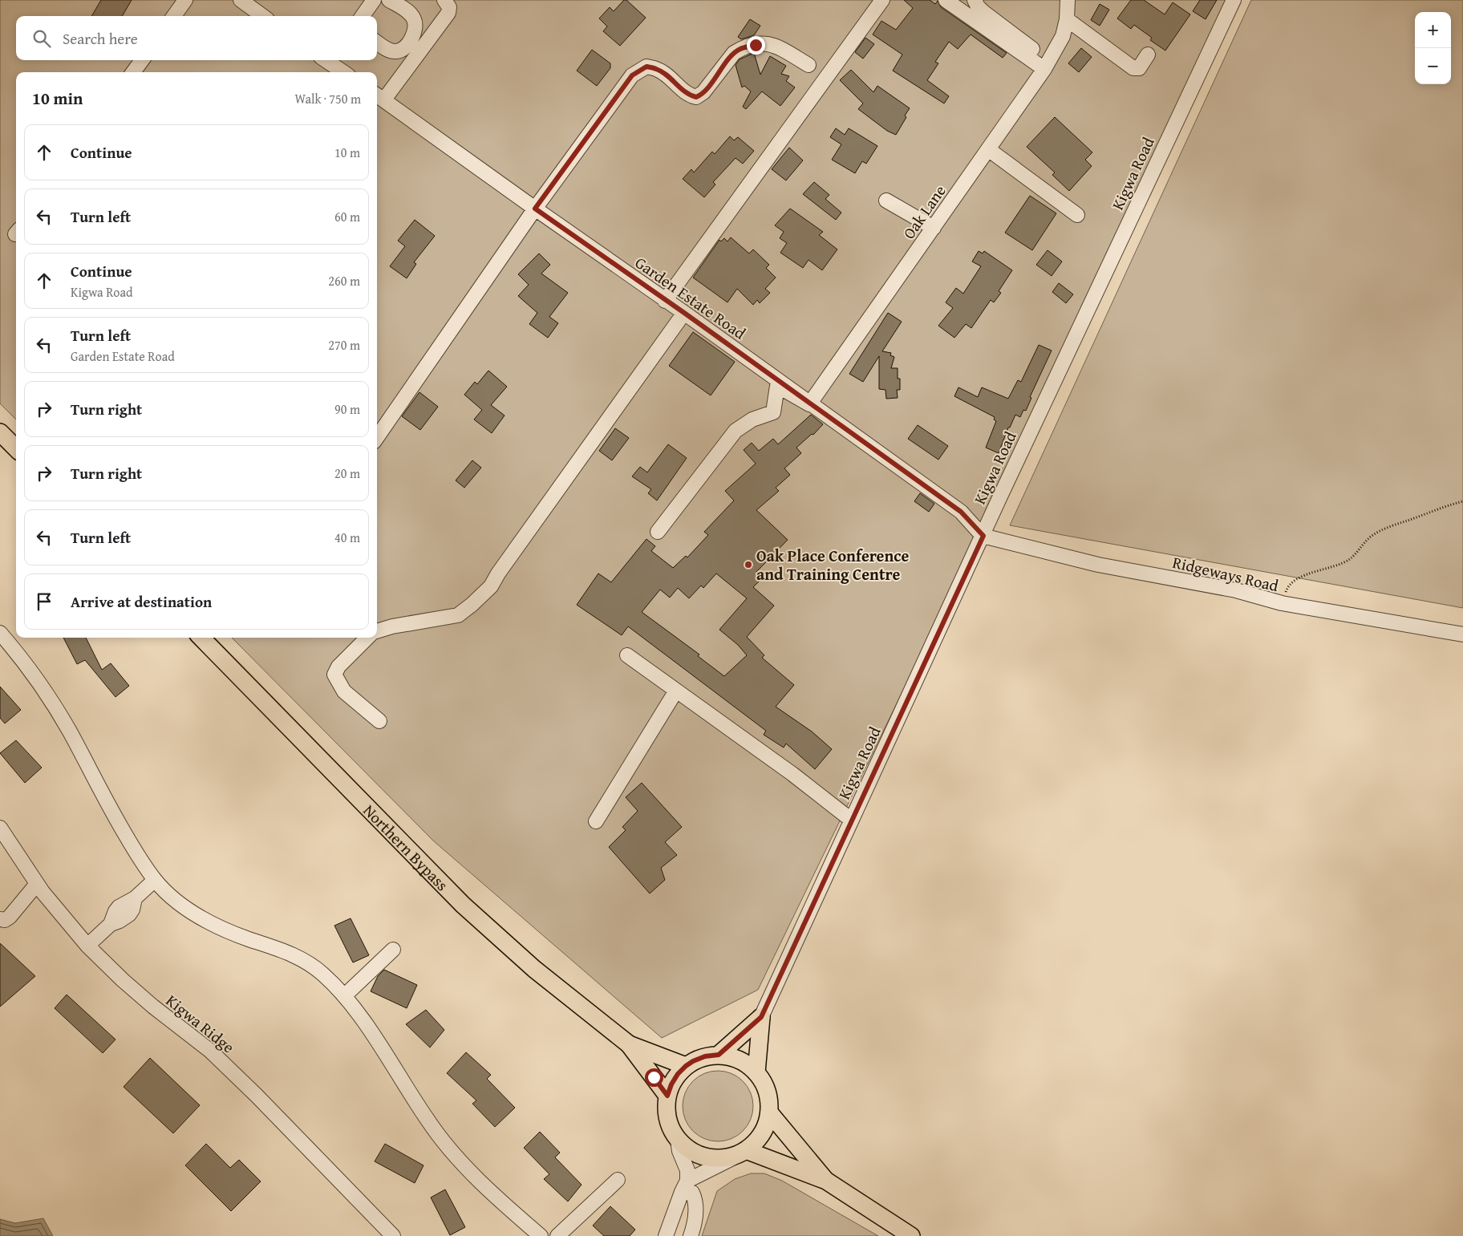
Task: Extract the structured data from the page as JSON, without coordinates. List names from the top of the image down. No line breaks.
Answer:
{"streets":{"main road":["Northern Bypass"],"street":["Kigwa Road","Oak Lane","Garden Estate Road","Ridgeways Road","Kigwa Ridge"]},"crossings":[["Kigwa Road","Garden Estate Road"],["Kigwa Road","Ridgeways Road"],["Oak Lane","Garden Estate Road"],["Garden Estate Road","Ridgeways Road"]],"places":["Oak Place Conference and Training Centre"],"page":{"map_buttons":["+","−"],"search":"Search here","heading":["10 min","Walk · 750 m"],"list":[["Continue","10 m"],["Turn left","60 m"],["Continue","Kigwa Road","260 m"],["Turn left","Garden Estate Road","270 m"],["Turn right","90 m"],["Turn right","20 m"],["Turn left","40 m"],"Arrive at destination"]}}
